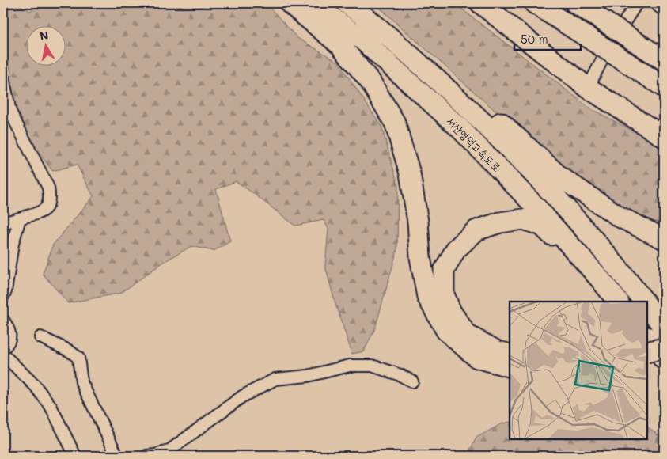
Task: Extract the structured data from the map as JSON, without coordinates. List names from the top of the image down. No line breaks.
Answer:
{"streets":{"highway":["서산영덕고속도로"]},"scale_bar":"50 m","north":"top"}
